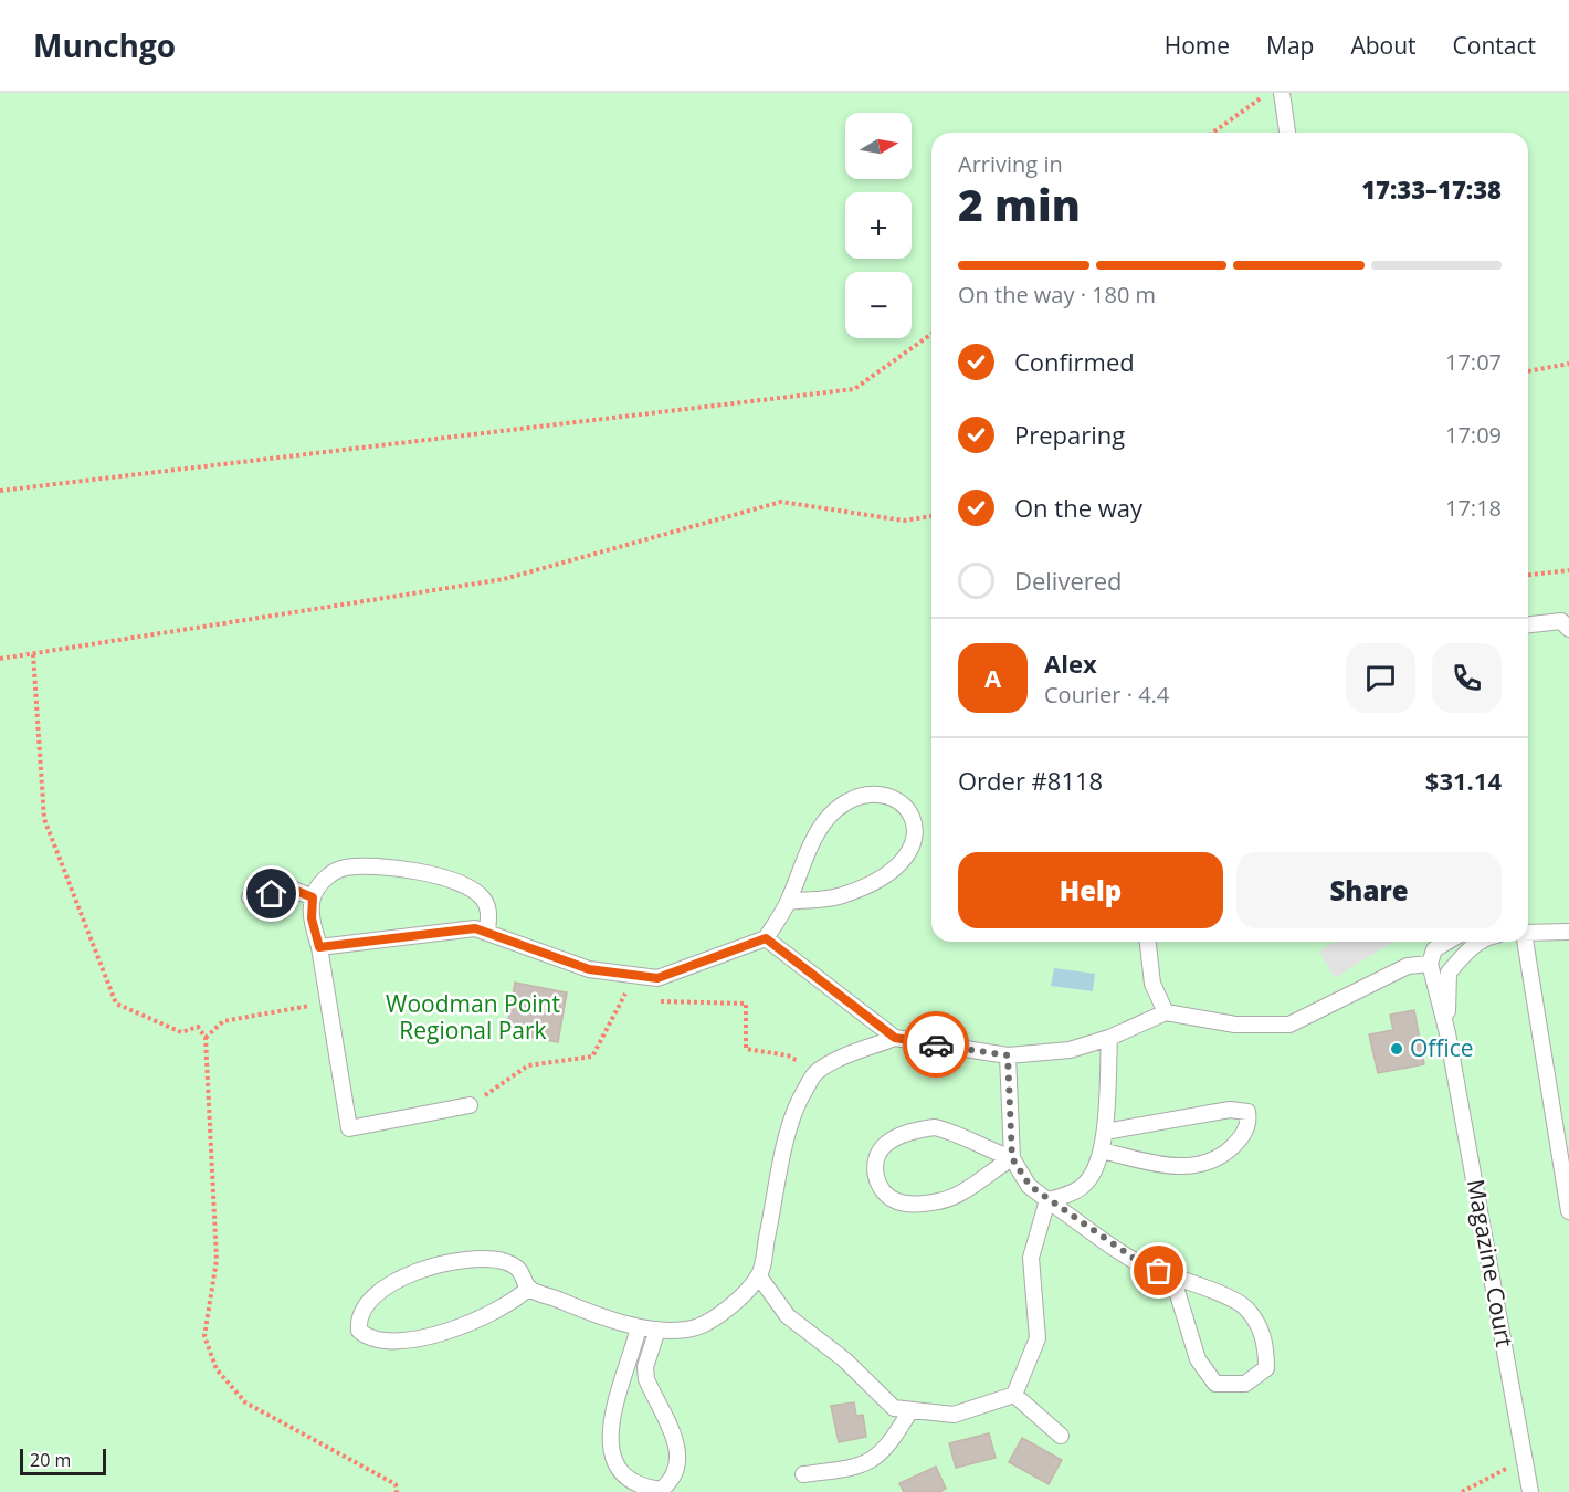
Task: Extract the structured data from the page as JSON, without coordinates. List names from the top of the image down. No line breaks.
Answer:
{"streets":{"lane":["Magazine Court"]},"parks":["Woodman Point Regional Park"],"places":["Office"],"scale_bar":"20 m","north":"right","page":{"header":"Munchgo","nav":["Home","Map","About","Contact"],"map_buttons":["+","−"],"heading":["2 min","Arriving in","17:33–17:38"],"panel":["Alex","Courier · 4.4","Order #8118","$31.14"],"bar":"On the way · 180 m","list":[["Confirmed","17:07"],["Preparing","17:09"],["On the way","17:18"],"Delivered"],"round":"A","buttons":["Help","Share"],"scale":"20 m"}}
